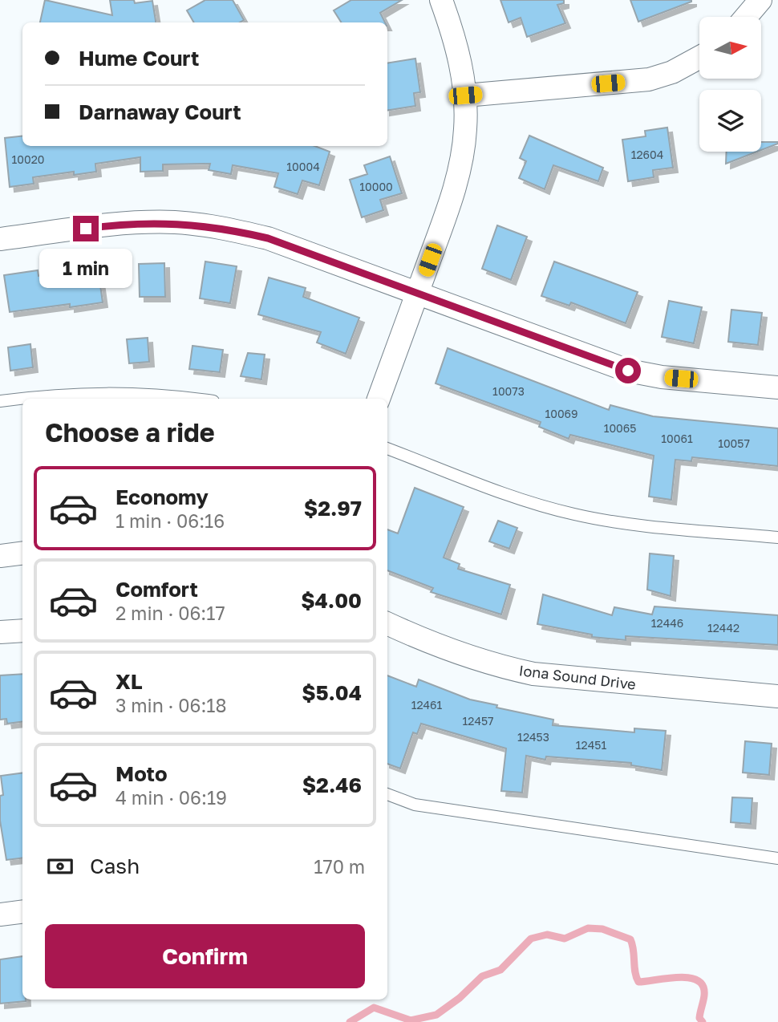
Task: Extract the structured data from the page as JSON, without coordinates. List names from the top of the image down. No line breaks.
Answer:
{"streets":{"street":["Iona Sound Drive"]},"house_numbers":["12604","10020","10004","10000","10073","10069","10065","10061","10057","12446","12442","12461","12457","12453","12451"],"north":"right","page":{"banner":["Hume Court","Darnaway Court"],"bubble":"1 min","heading":"Choose a ride","list":[{"name":"Economy","note":"1 min · 06:16","value":"$2.97"},{"name":"Comfort","note":"2 min · 06:17","value":"$4.00"},{"name":"XL","note":"3 min · 06:18","value":"$5.04"},{"name":"Moto","note":"4 min · 06:19","value":"$2.46"}],"pay":["Cash","170 m"],"buttons":"Confirm"}}
